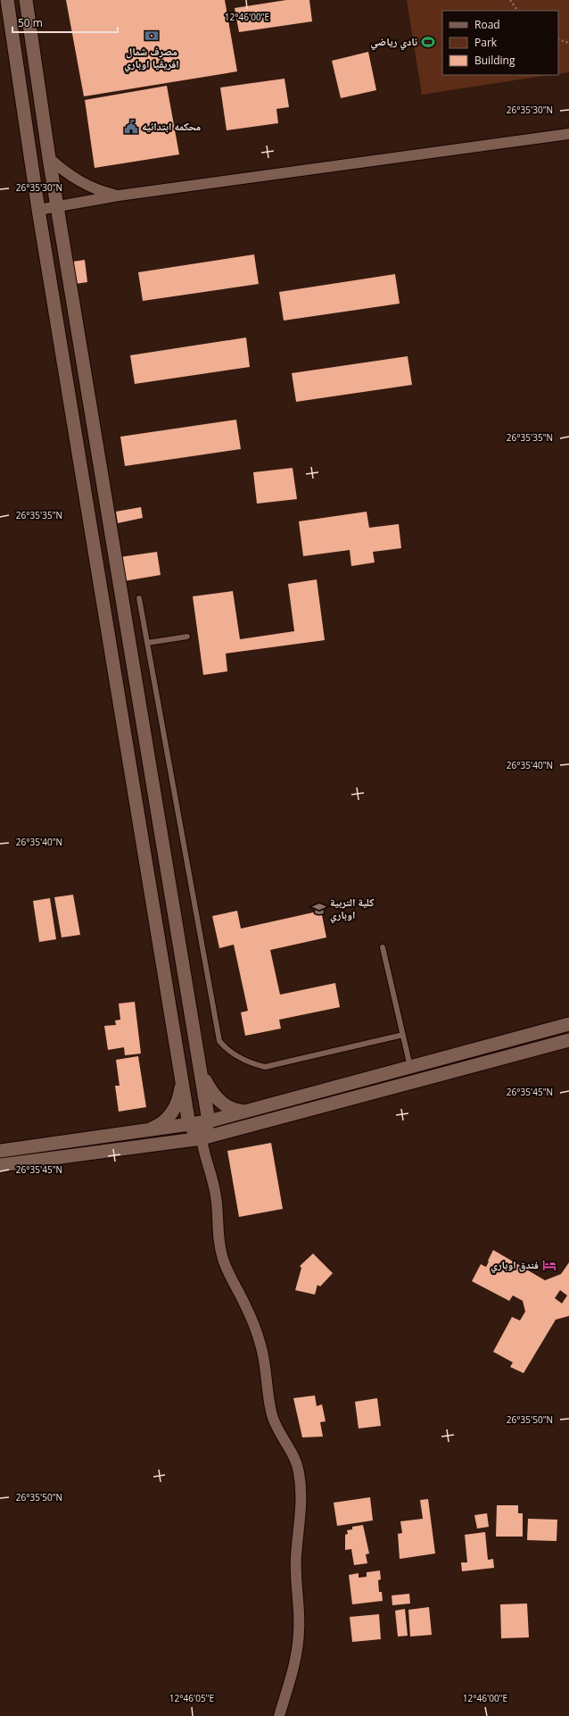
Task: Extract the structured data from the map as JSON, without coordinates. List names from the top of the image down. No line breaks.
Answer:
{"places":{"bank":["مصرف شمال افريقيا اوباري"],"sports":["نادي رياضي"],"public building":["محكمه ابتدائيه"],"school or university":["كلية التربية اوباري"],"hotel":["فندق اوباري"]},"legend":["Road","Park","Building"],"scale_bar":"50 m","coordinates":["12°46'00\"E","26°35'30\"N","26°35'35\"N","26°35'40\"N","26°35'45\"N","26°35'50\"N","12°46'05\"E"]}
